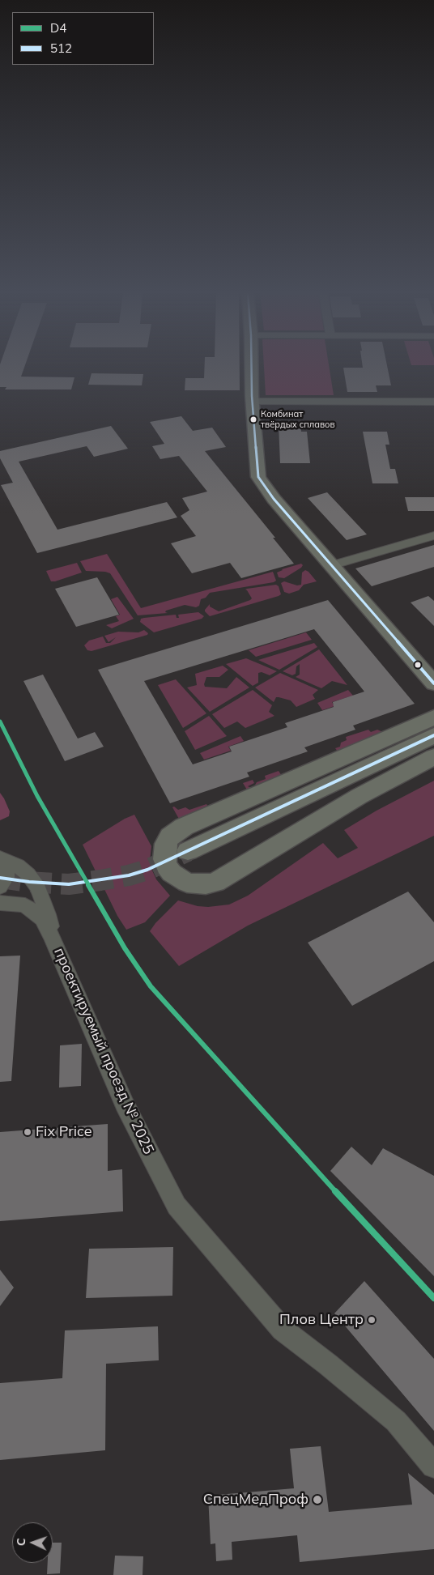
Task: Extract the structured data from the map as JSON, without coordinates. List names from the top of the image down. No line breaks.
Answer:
{"streets":{"street":["проектируемый проезд № 2025"]},"places":["Комбинат твёрдых сплавов","Fix Price","Плов Центр","СпецМедПроф"],"lines":["transit line 512","transit line D4"],"legend":["D4","512"],"north":"left"}
